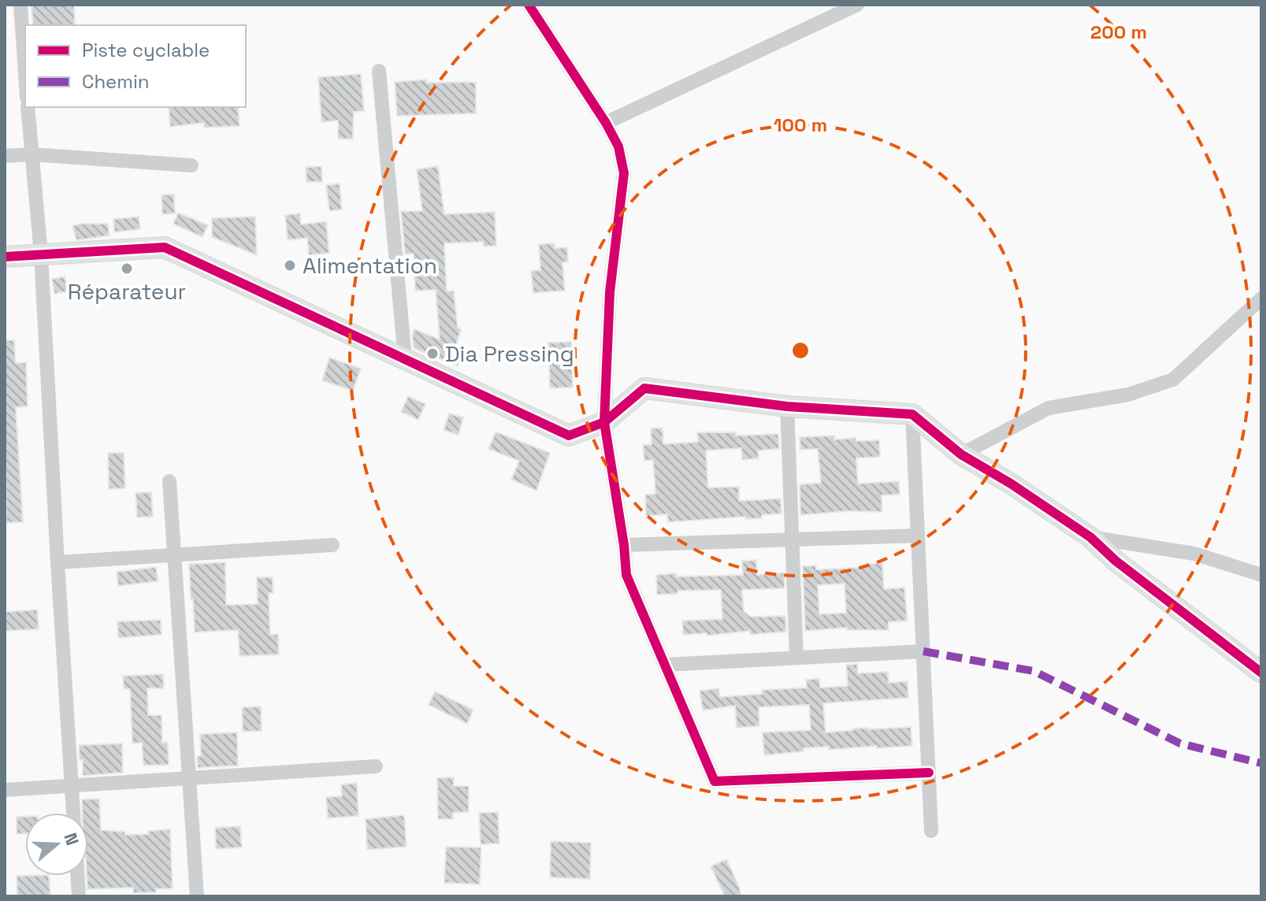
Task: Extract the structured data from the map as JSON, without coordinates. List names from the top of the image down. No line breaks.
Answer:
{"places":["Alimentation","Réparateur","Dia Pressing"],"legend":["Piste cyclable","Chemin"],"north":"right","rings":["200 m","100 m"]}
